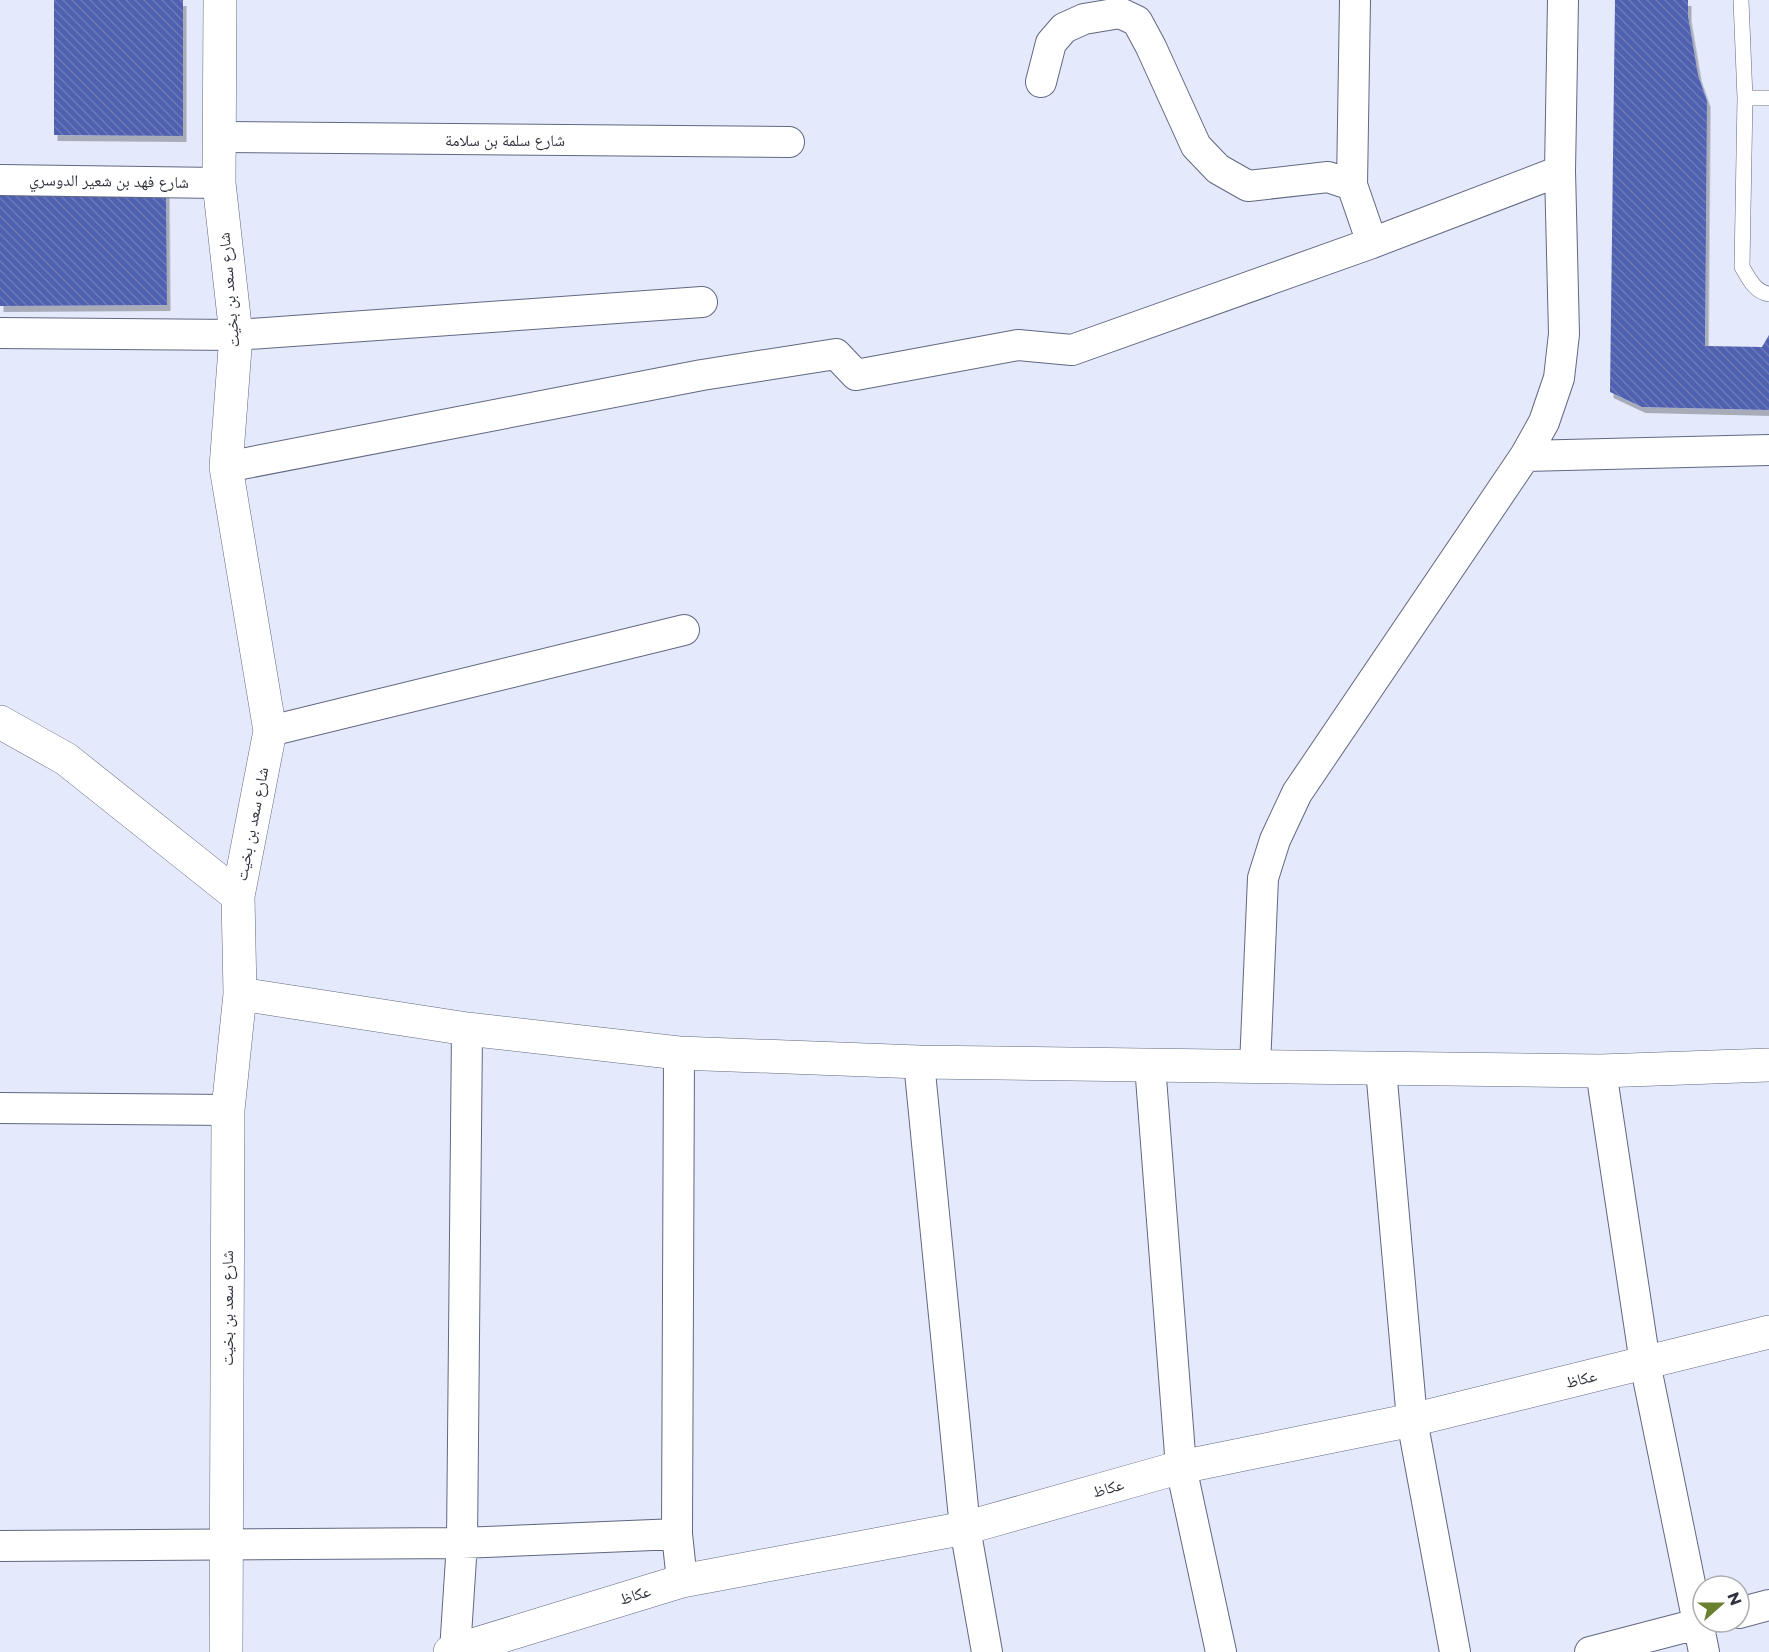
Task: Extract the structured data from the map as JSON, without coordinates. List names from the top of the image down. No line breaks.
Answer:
{"streets":{"street":["شارع سلمة بن سلامة","شارع فهد بن شعير الدوسري","شارع سعد بن بخيت","عكاظ"]},"crossings":[["شارع سلمة بن سلامة","شارع سعد بن بخيت"],["شارع فهد بن شعير الدوسري","شارع سعد بن بخيت"]],"north":"right"}
